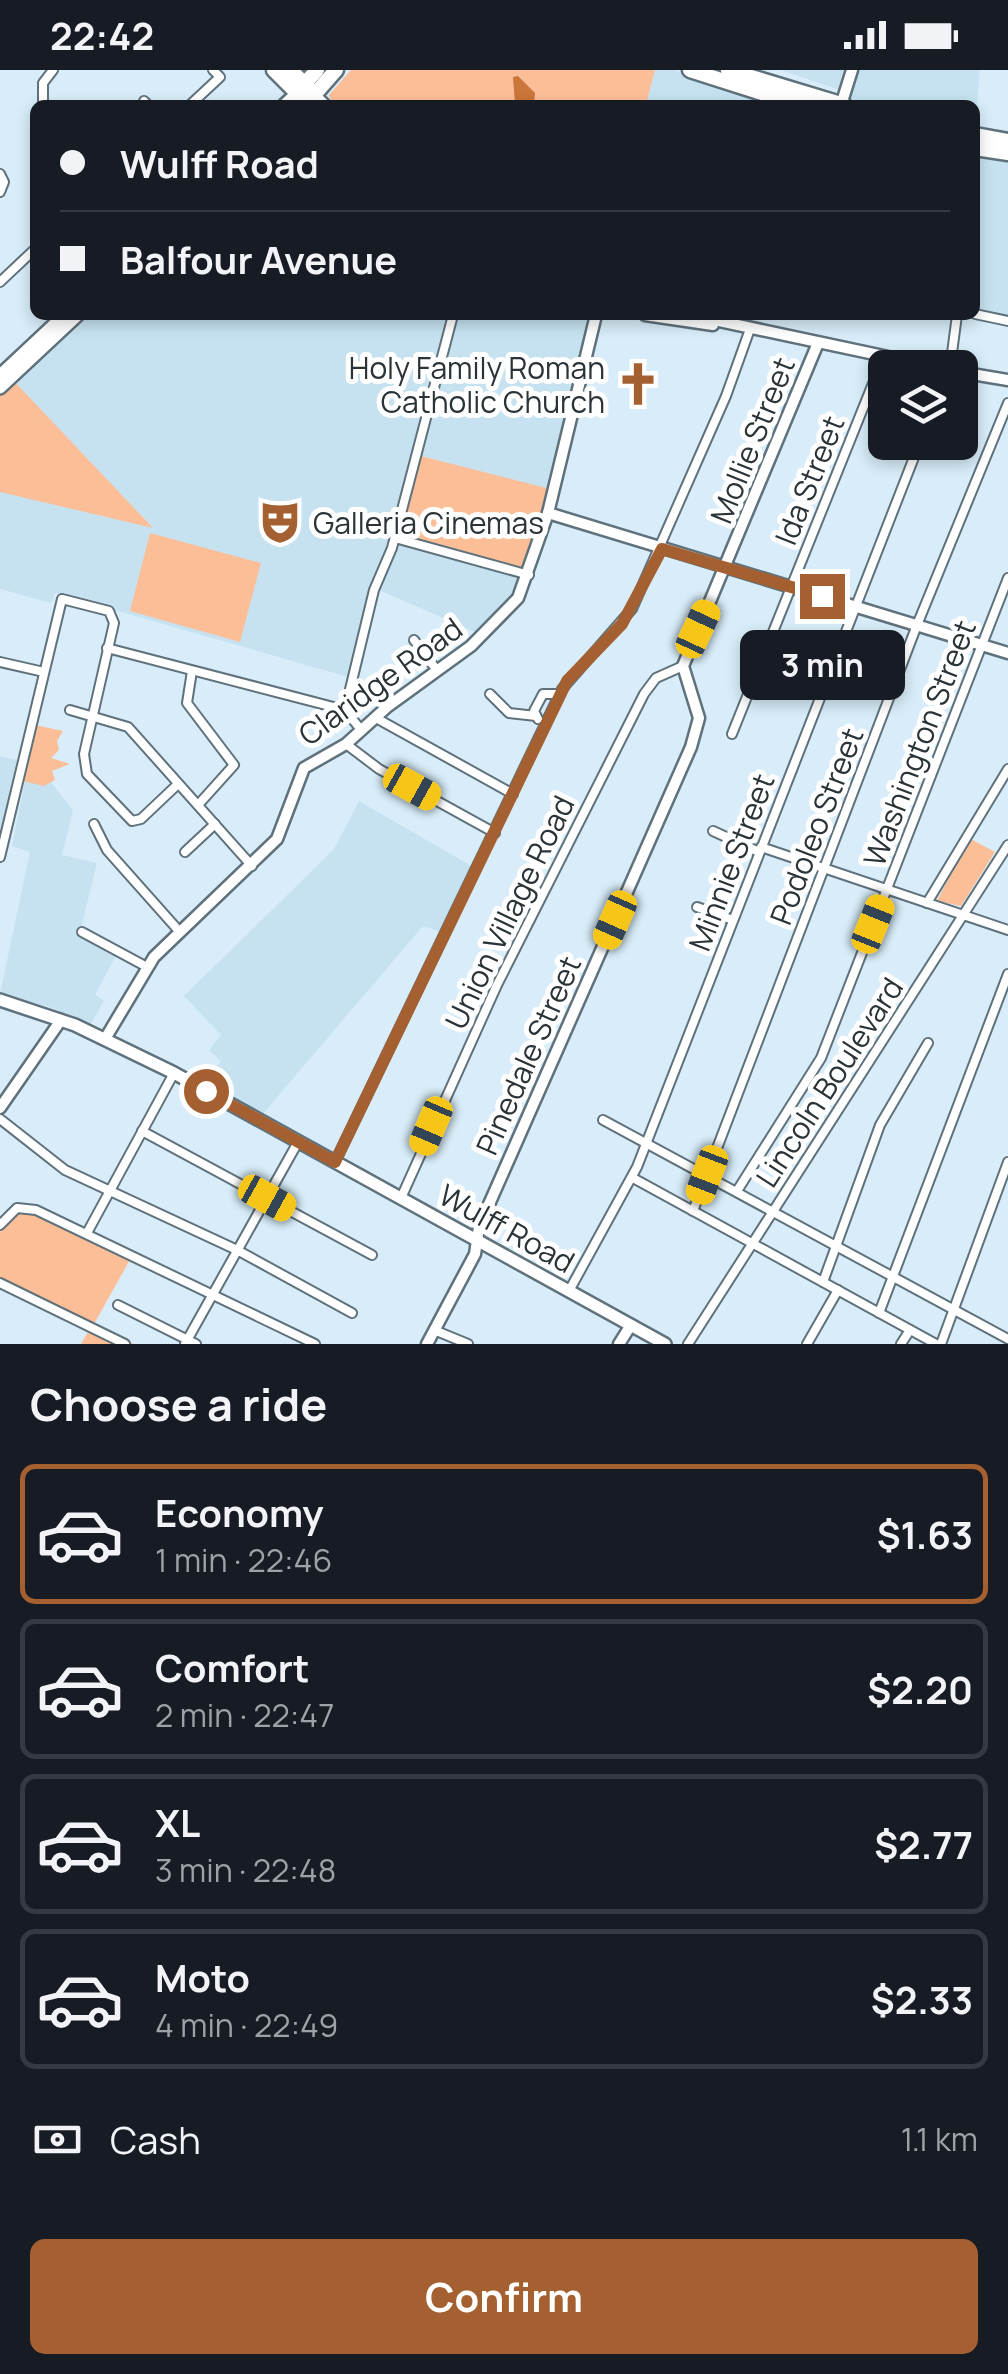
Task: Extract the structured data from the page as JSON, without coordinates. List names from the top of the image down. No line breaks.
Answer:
{"streets":{"main road":["Wulff Road"],"street":["Mollie Street","Ida Street","Claridge Road","Washington Street","Podoleo Street","Minnie Street","Union Village Road","Pinedale Street","Lincoln Boulevard"]},"crossings":[["Mollie Street","Union Village Road"],["Mollie Street","Pinedale Street"],["Claridge Road","Wulff Road"],["Minnie Street","Wulff Road"],["Union Village Road","Pinedale Street"],["Union Village Road","Wulff Road"],["Pinedale Street","Wulff Road"]],"places":{"church":["Holy Family Roman Catholic Church"],"theatre":["Galleria Cinemas"]},"page":{"status":"22:42","banner":["Wulff Road","Balfour Avenue"],"bubble":"3 min","heading":"Choose a ride","list":[{"name":"Economy","note":"1 min · 22:46","value":"$1.63"},{"name":"Comfort","note":"2 min · 22:47","value":"$2.20"},{"name":"XL","note":"3 min · 22:48","value":"$2.77"},{"name":"Moto","note":"4 min · 22:49","value":"$2.33"}],"pay":["Cash","1.1 km"],"buttons":"Confirm"}}
